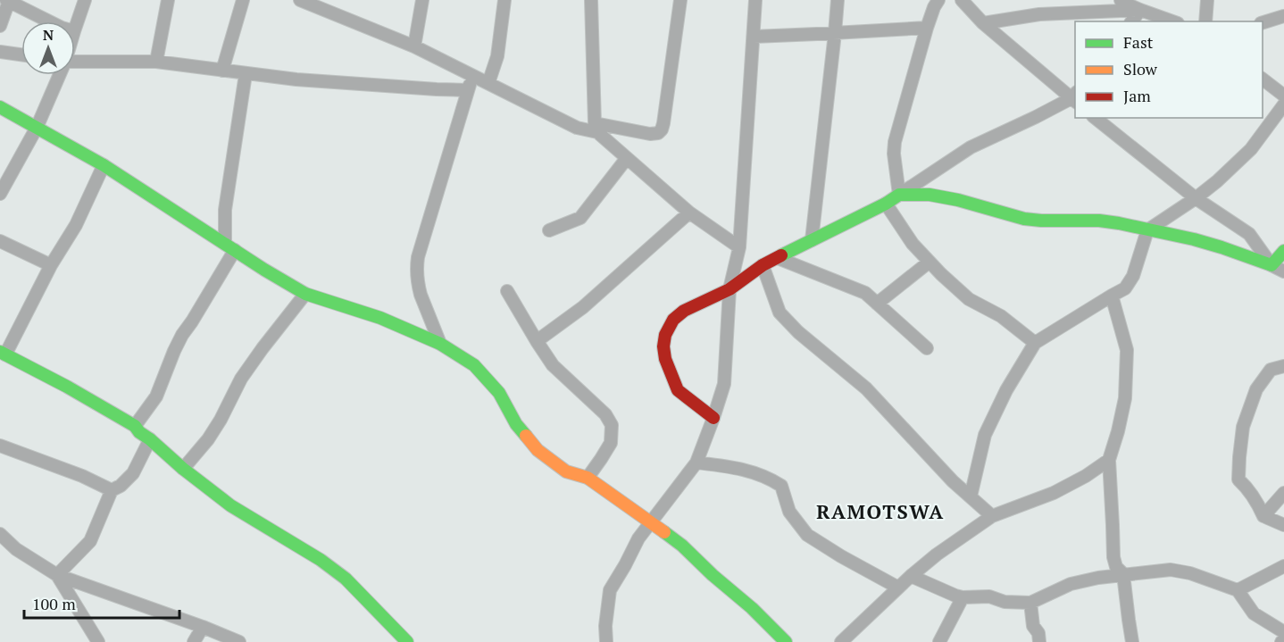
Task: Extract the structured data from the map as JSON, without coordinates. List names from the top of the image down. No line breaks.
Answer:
{"districts":["RAMOTSWA"],"legend":["Fast","Slow","Jam"],"scale_bar":"100 m","north":"top"}
